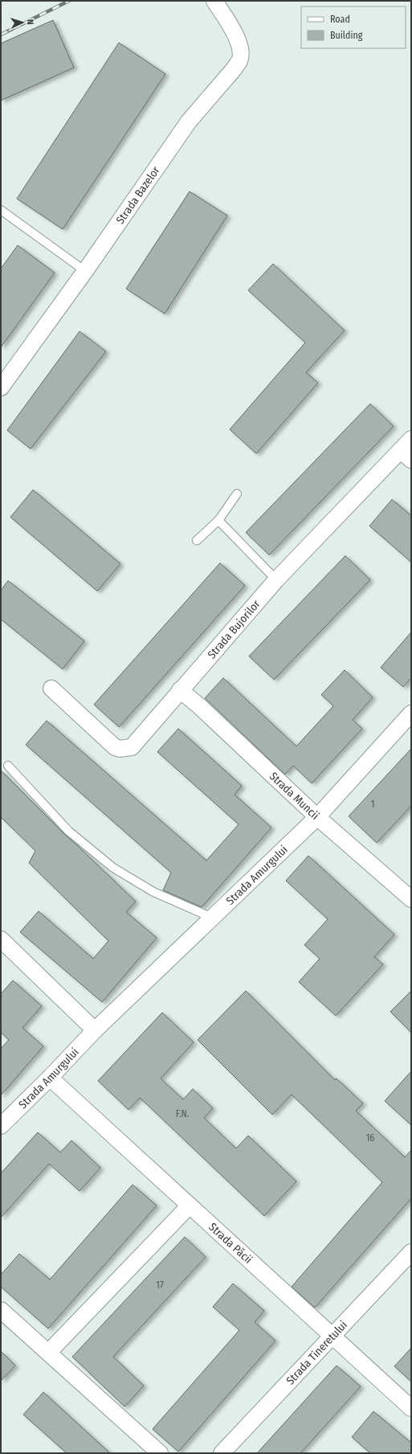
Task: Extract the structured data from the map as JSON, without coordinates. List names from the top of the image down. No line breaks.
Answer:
{"streets":{"street":["Strada Bazelor","Strada Bujorilor","Strada Muncii","Strada Amurgului","Strada Păcii","Strada Tineretului"]},"crossings":[["Strada Bujorilor","Strada Muncii"],["Strada Muncii","Strada Amurgului"],["Strada Amurgului","Strada Păcii"],["Strada Păcii","Strada Tineretului"]],"house_numbers":["1","F.N.","16","17"],"legend":["Road","Building"],"north":"right"}
